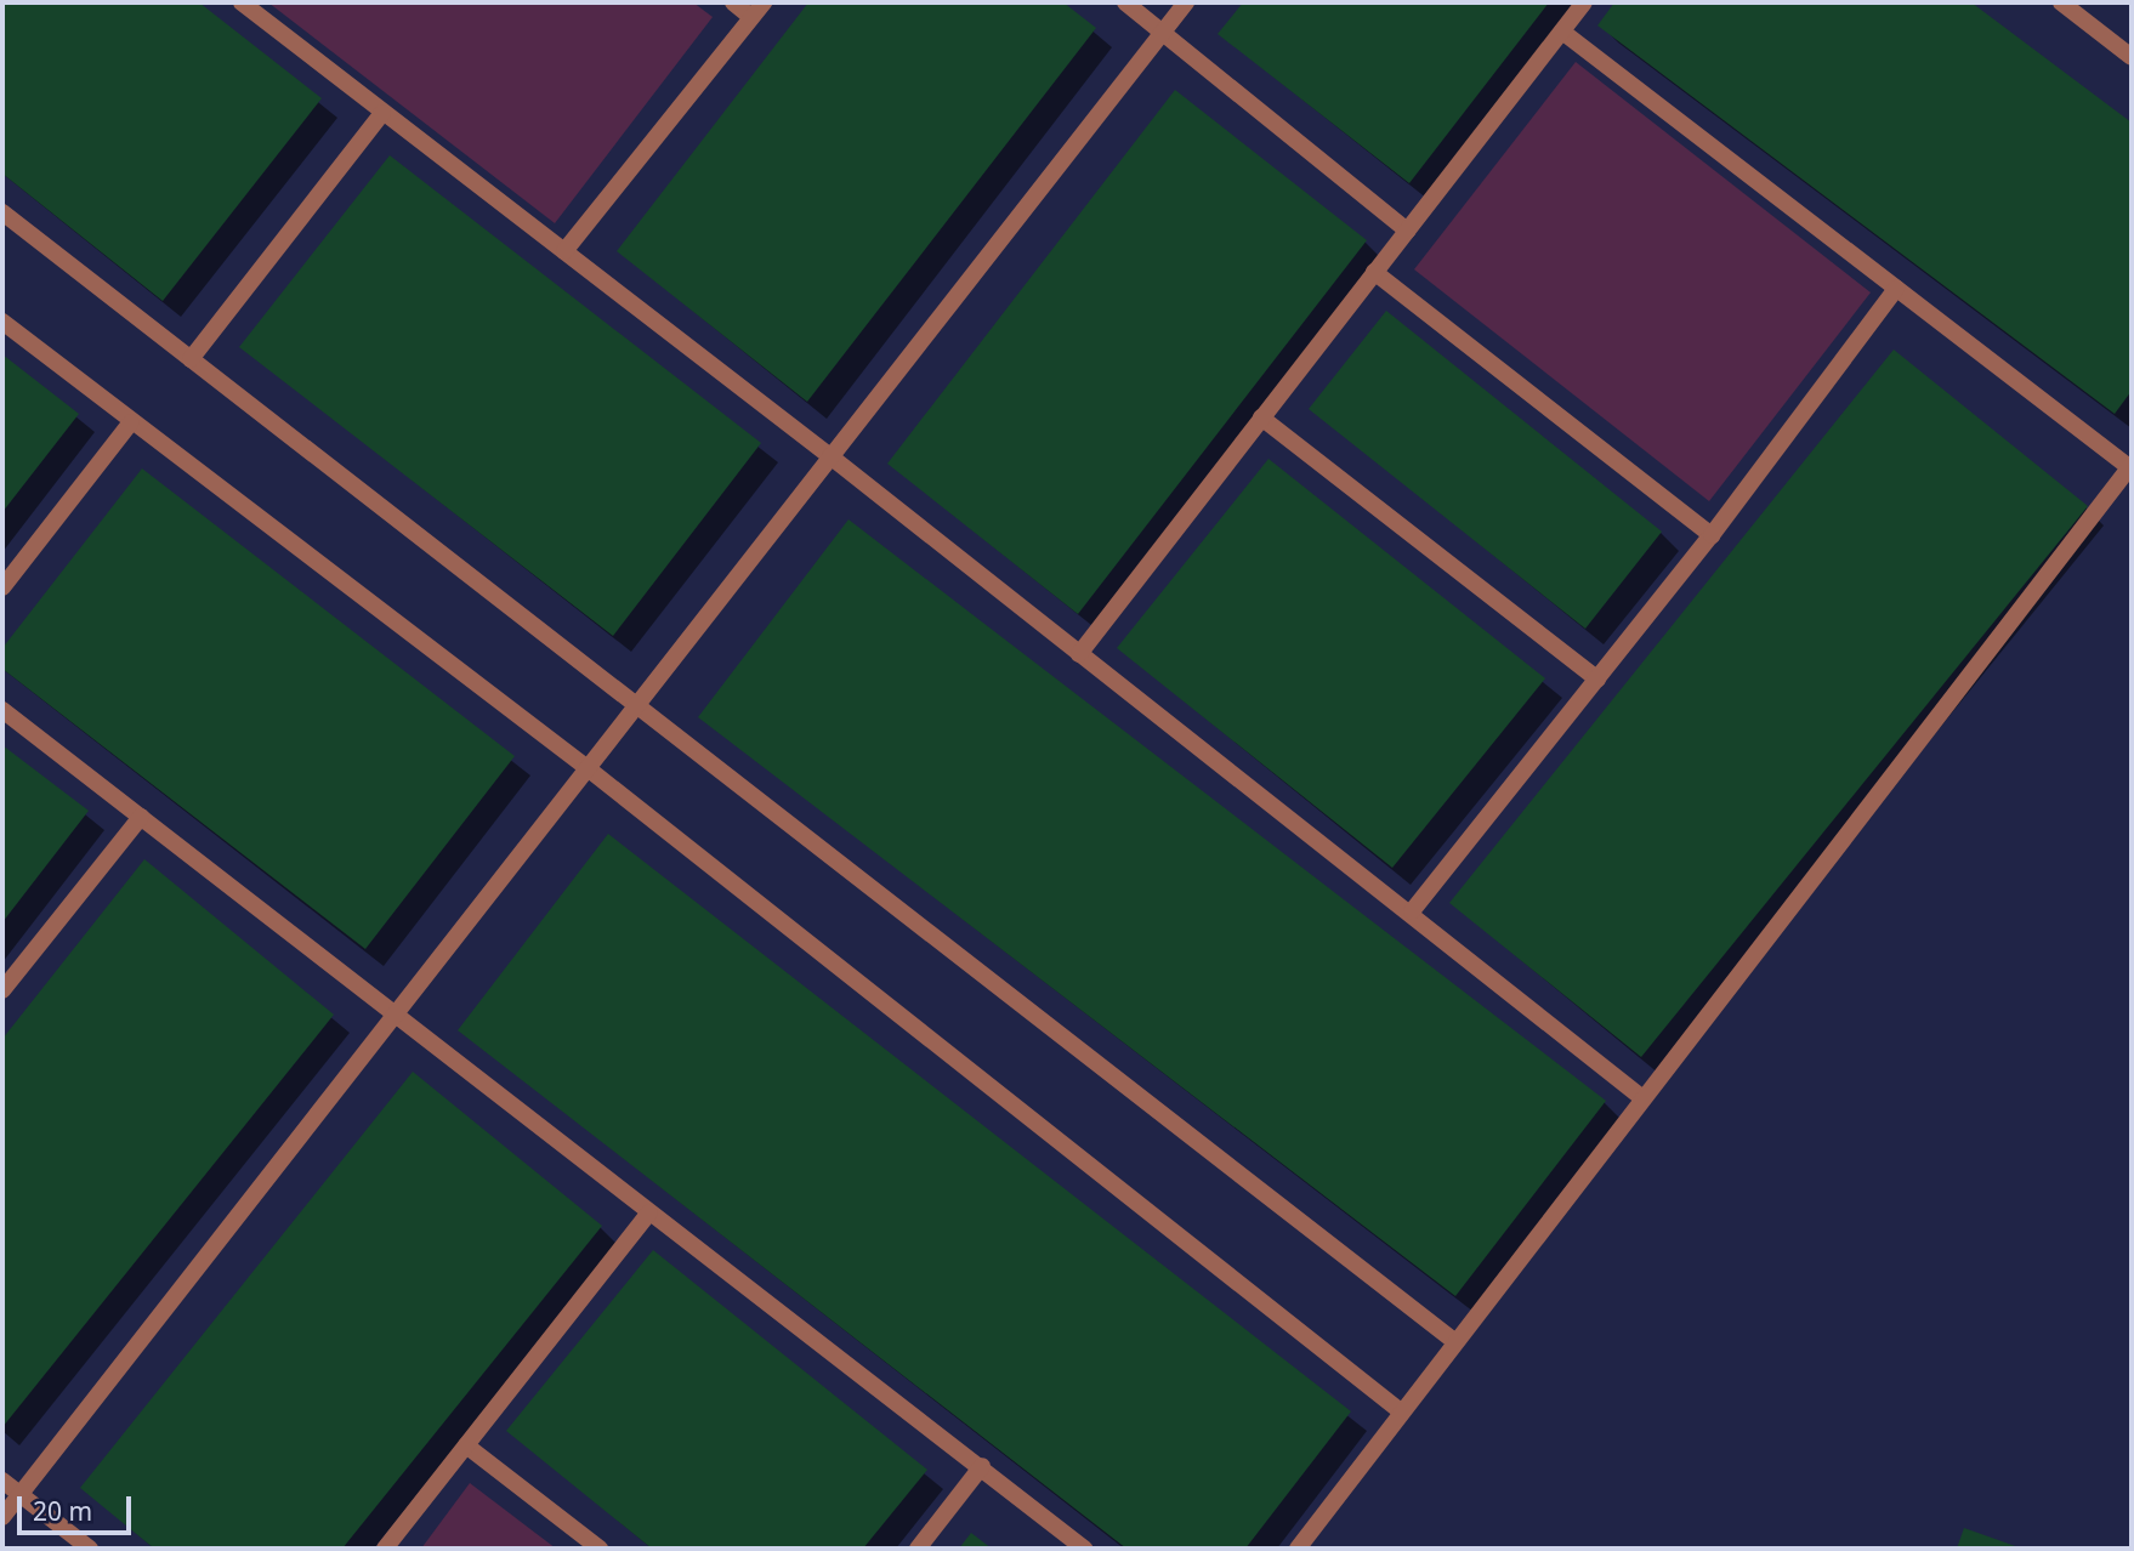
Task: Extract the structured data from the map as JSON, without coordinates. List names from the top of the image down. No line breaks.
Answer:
{"scale_bar":"20 m"}
